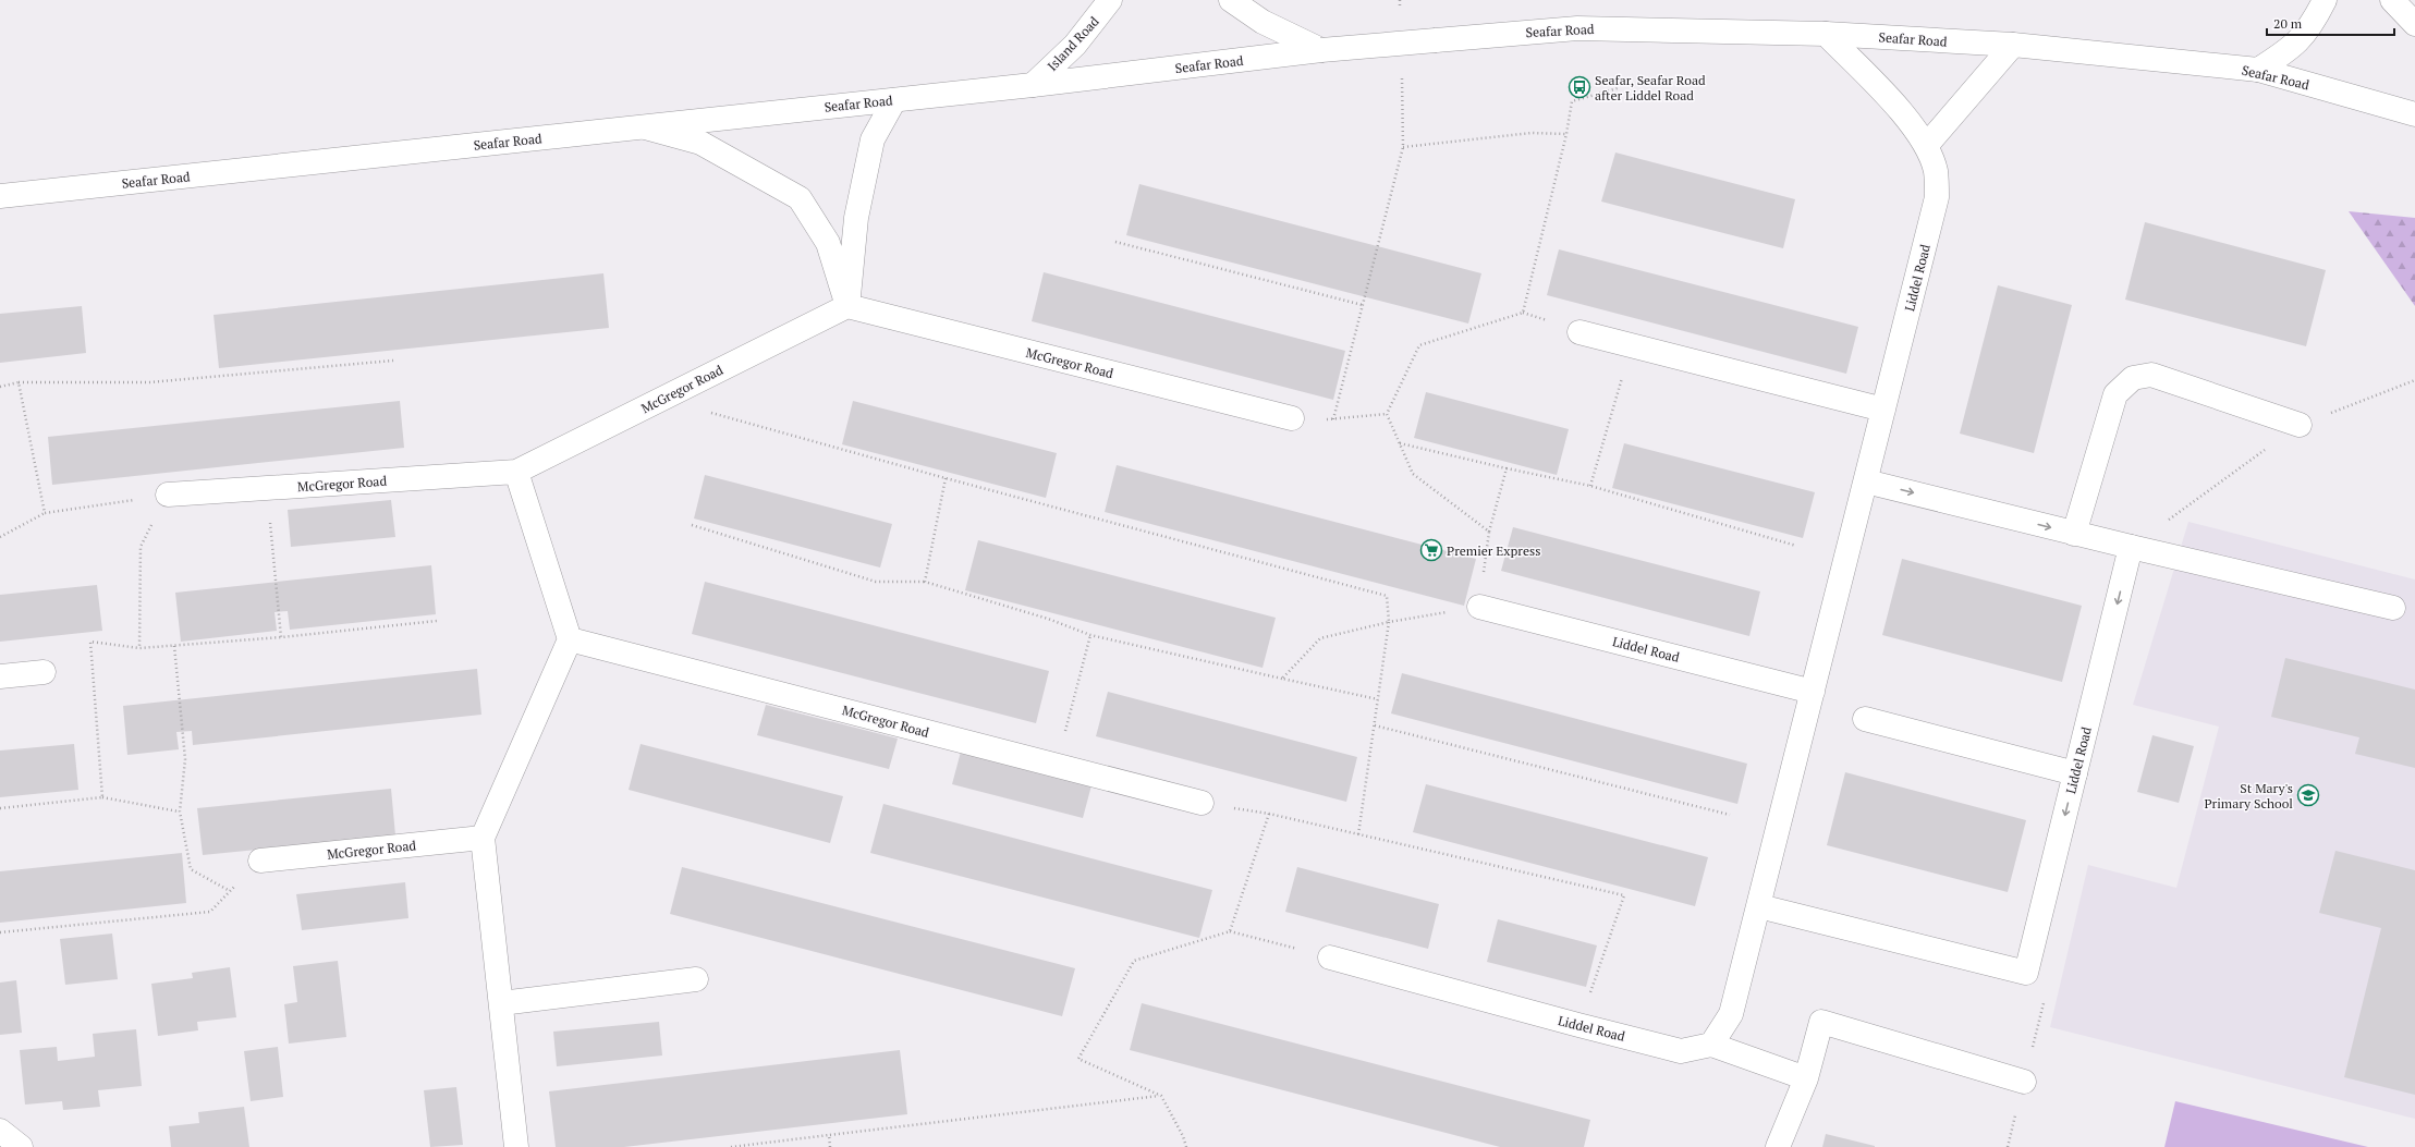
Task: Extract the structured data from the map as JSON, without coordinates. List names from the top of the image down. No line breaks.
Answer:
{"streets":{"street":["Seafar Road","Island Road","Liddel Road","McGregor Road"]},"crossings":[["Seafar Road","Island Road"],["Seafar Road","Liddel Road"]],"places":{"bus stop":["Seafar, Seafar Road after Liddel Road"],"supermarket":["Premier Express"],"school or university":["St Mary's Primary School"]},"scale_bar":"20 m"}
